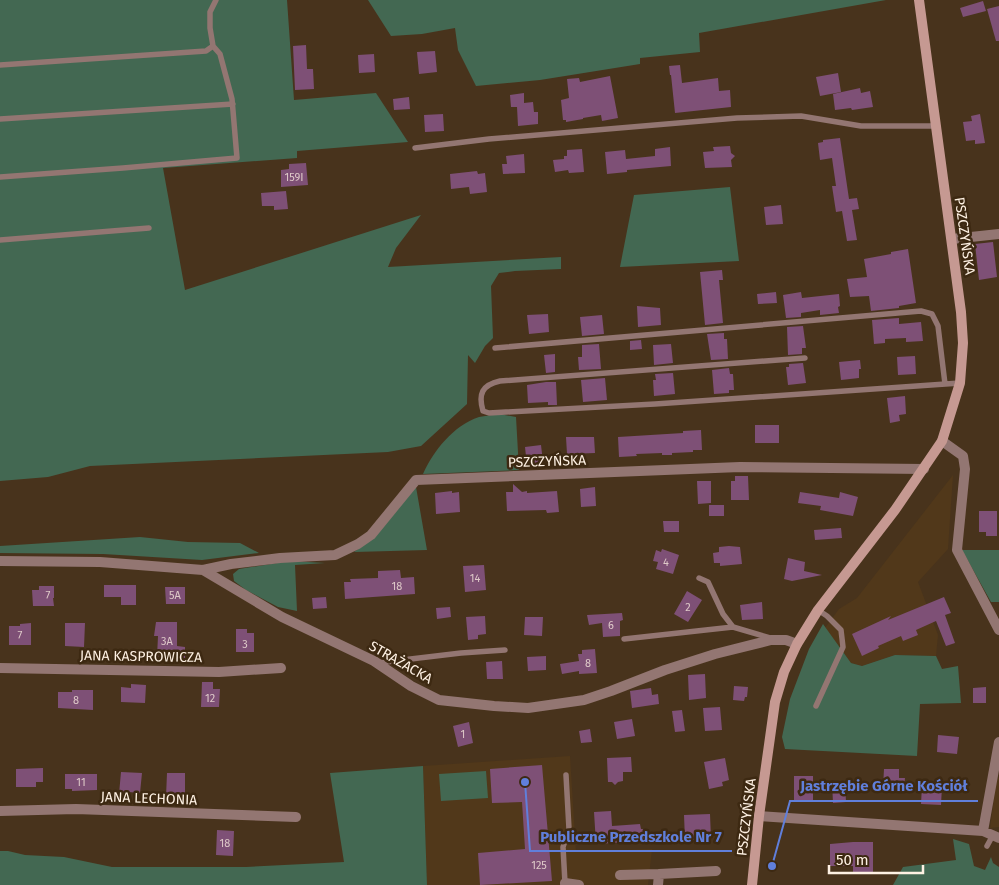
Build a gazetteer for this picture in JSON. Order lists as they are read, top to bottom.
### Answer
{
  "streets": {
    "street": [
      "PSZCZYŃSKA",
      "JANA KASPROWICZA",
      "STRAŻACKA",
      "JANA LECHONIA"
    ]
  },
  "crossings": [
    ["PSZCZYŃSKA", "STRAŻACKA"]
  ],
  "places": ["Publiczne Przedszkole Nr 7", "Jastrzębie Górne Kościół"],
  "house_numbers": [
    "159I",
    "4",
    "14",
    "18",
    "7",
    "5A",
    "2",
    "6",
    "7",
    "3A",
    "3",
    "8",
    "12",
    "8",
    "1",
    "11",
    "18",
    "125"
  ],
  "scale_bar": "50 m"
}
